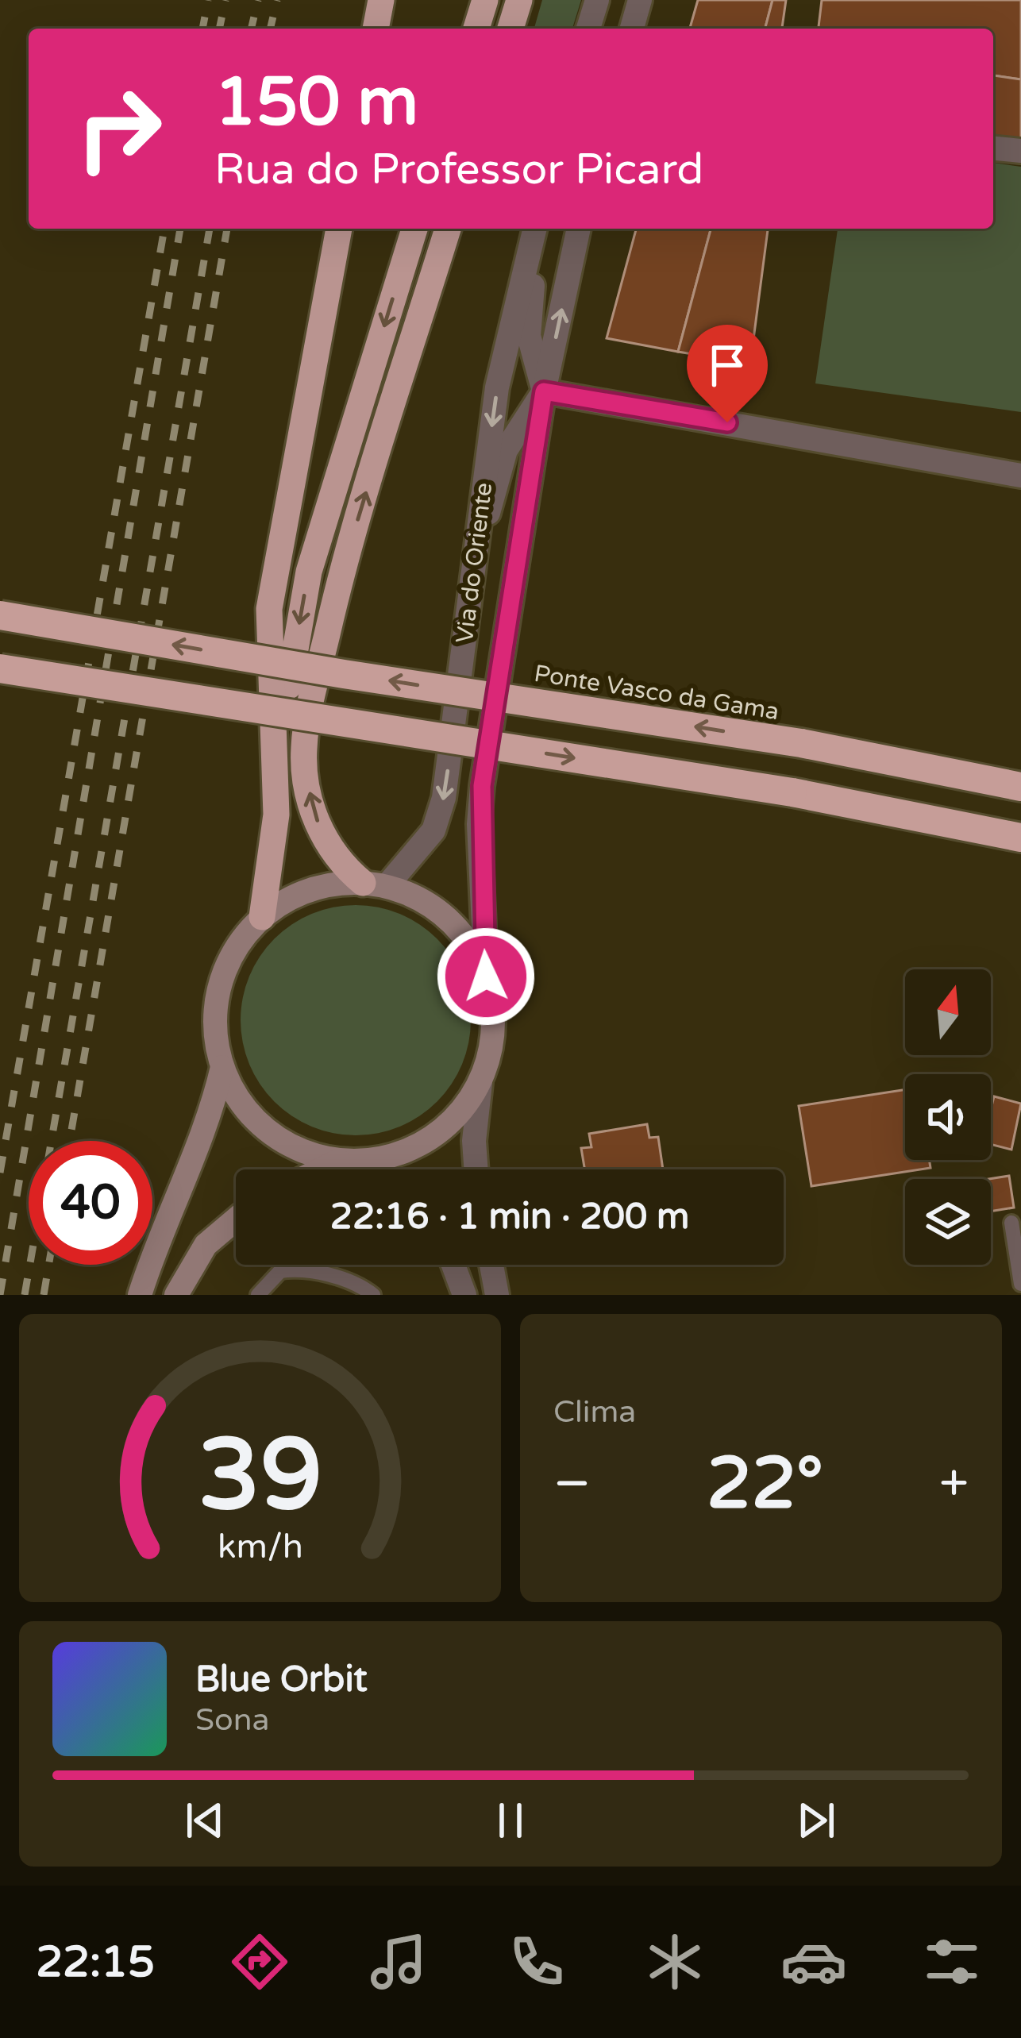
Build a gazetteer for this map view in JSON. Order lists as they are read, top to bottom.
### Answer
{
  "streets": {
    "highway": ["Ponte Vasco da Gama"],
    "street": ["Via do Oriente"]
  },
  "north": "top",
  "page": {
    "turn": ["150 m", "Rua do Professor Picard"],
    "limit": "40",
    "trip": "22:16 · 1 min · 200 m",
    "tile": "Clima",
    "heat": ["−", "22°", "+"],
    "song": ["Blue Orbit", "Sona"],
    "tabs": "22:15",
    "gauge": ["39", "km/h"]
  }
}
